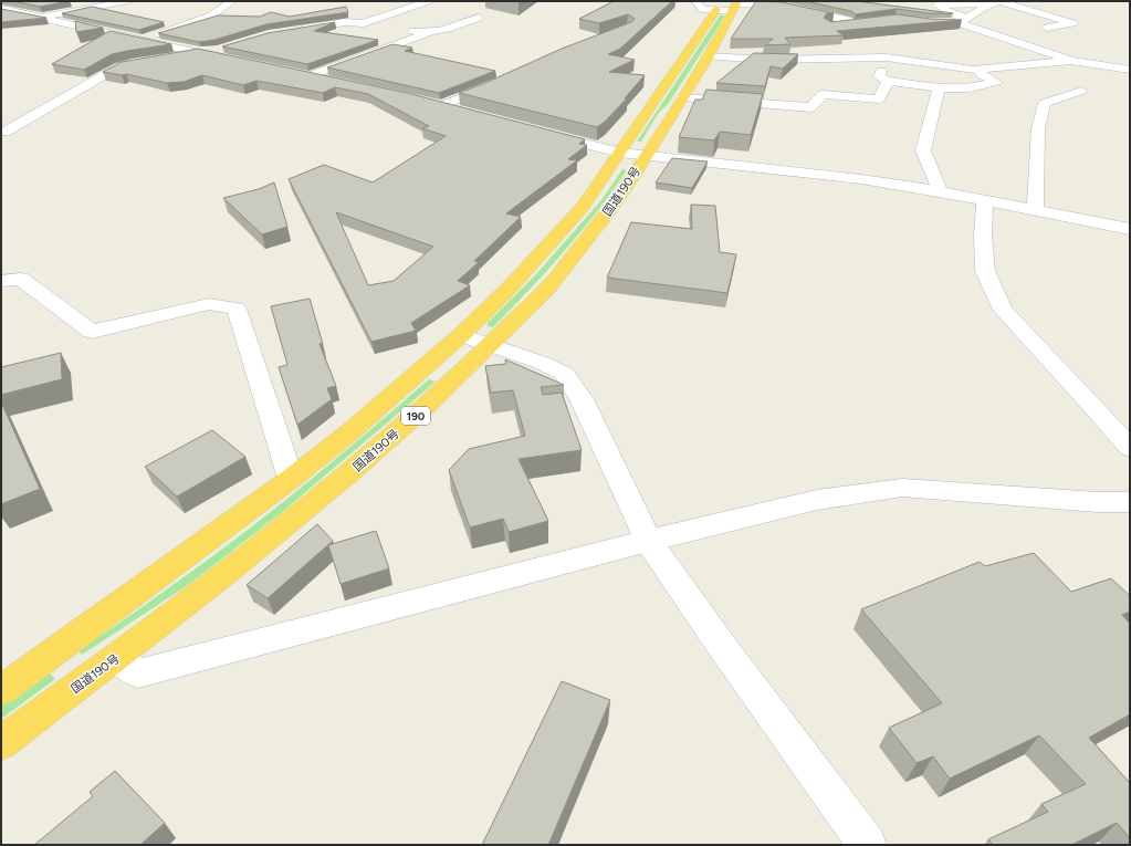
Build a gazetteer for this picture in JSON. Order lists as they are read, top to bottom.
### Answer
{
  "streets": {
    "highway": ["国道190号", "190"]
  }
}
